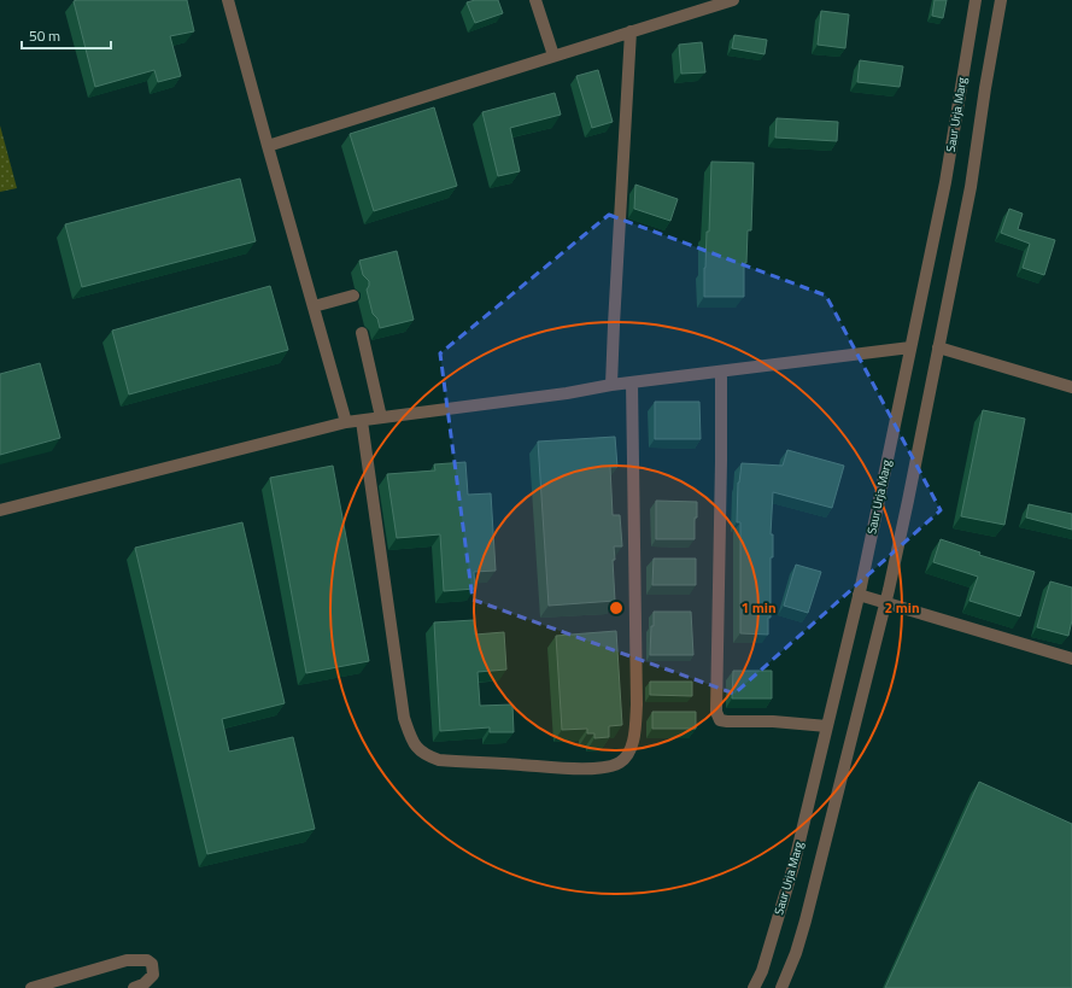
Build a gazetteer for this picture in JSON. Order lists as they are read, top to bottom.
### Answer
{
  "streets": {
    "street": ["Saur Urja Marg"]
  },
  "scale_bar": "50 m",
  "rings": ["1 min", "2 min"]
}
